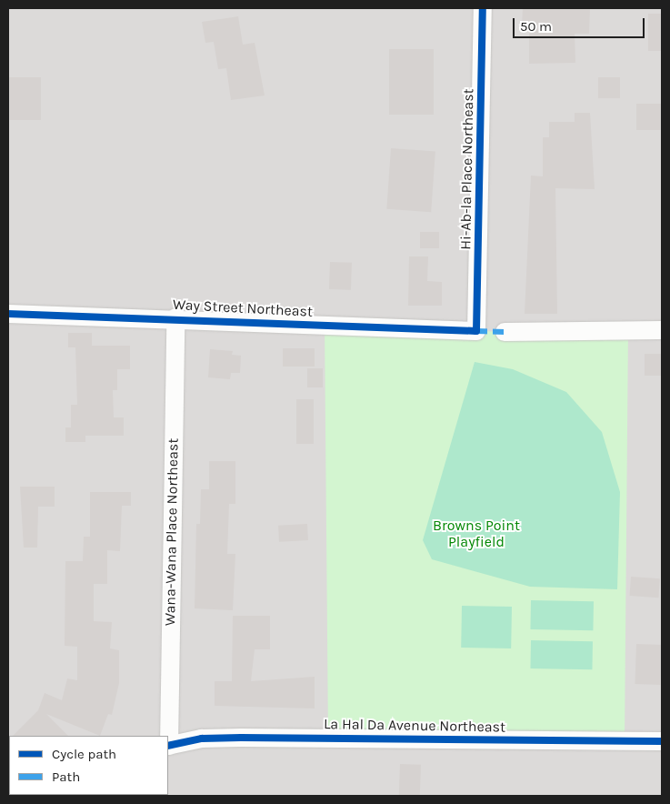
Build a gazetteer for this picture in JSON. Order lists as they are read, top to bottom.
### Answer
{
  "streets": {
    "street": [
      "Hi-Ab-la Place Northeast",
      "Way Street Northeast",
      "Wana-Wana Place Northeast",
      "La Hal Da Avenue Northeast"
    ]
  },
  "crossings": [
    ["Hi-Ab-la Place Northeast", "Way Street Northeast"],
    ["Way Street Northeast", "Wana-Wana Place Northeast"],
    ["Wana-Wana Place Northeast", "La Hal Da Avenue Northeast"]
  ],
  "parks": ["Browns Point Playfield"],
  "legend": ["Cycle path", "Path"],
  "scale_bar": "50 m"
}
